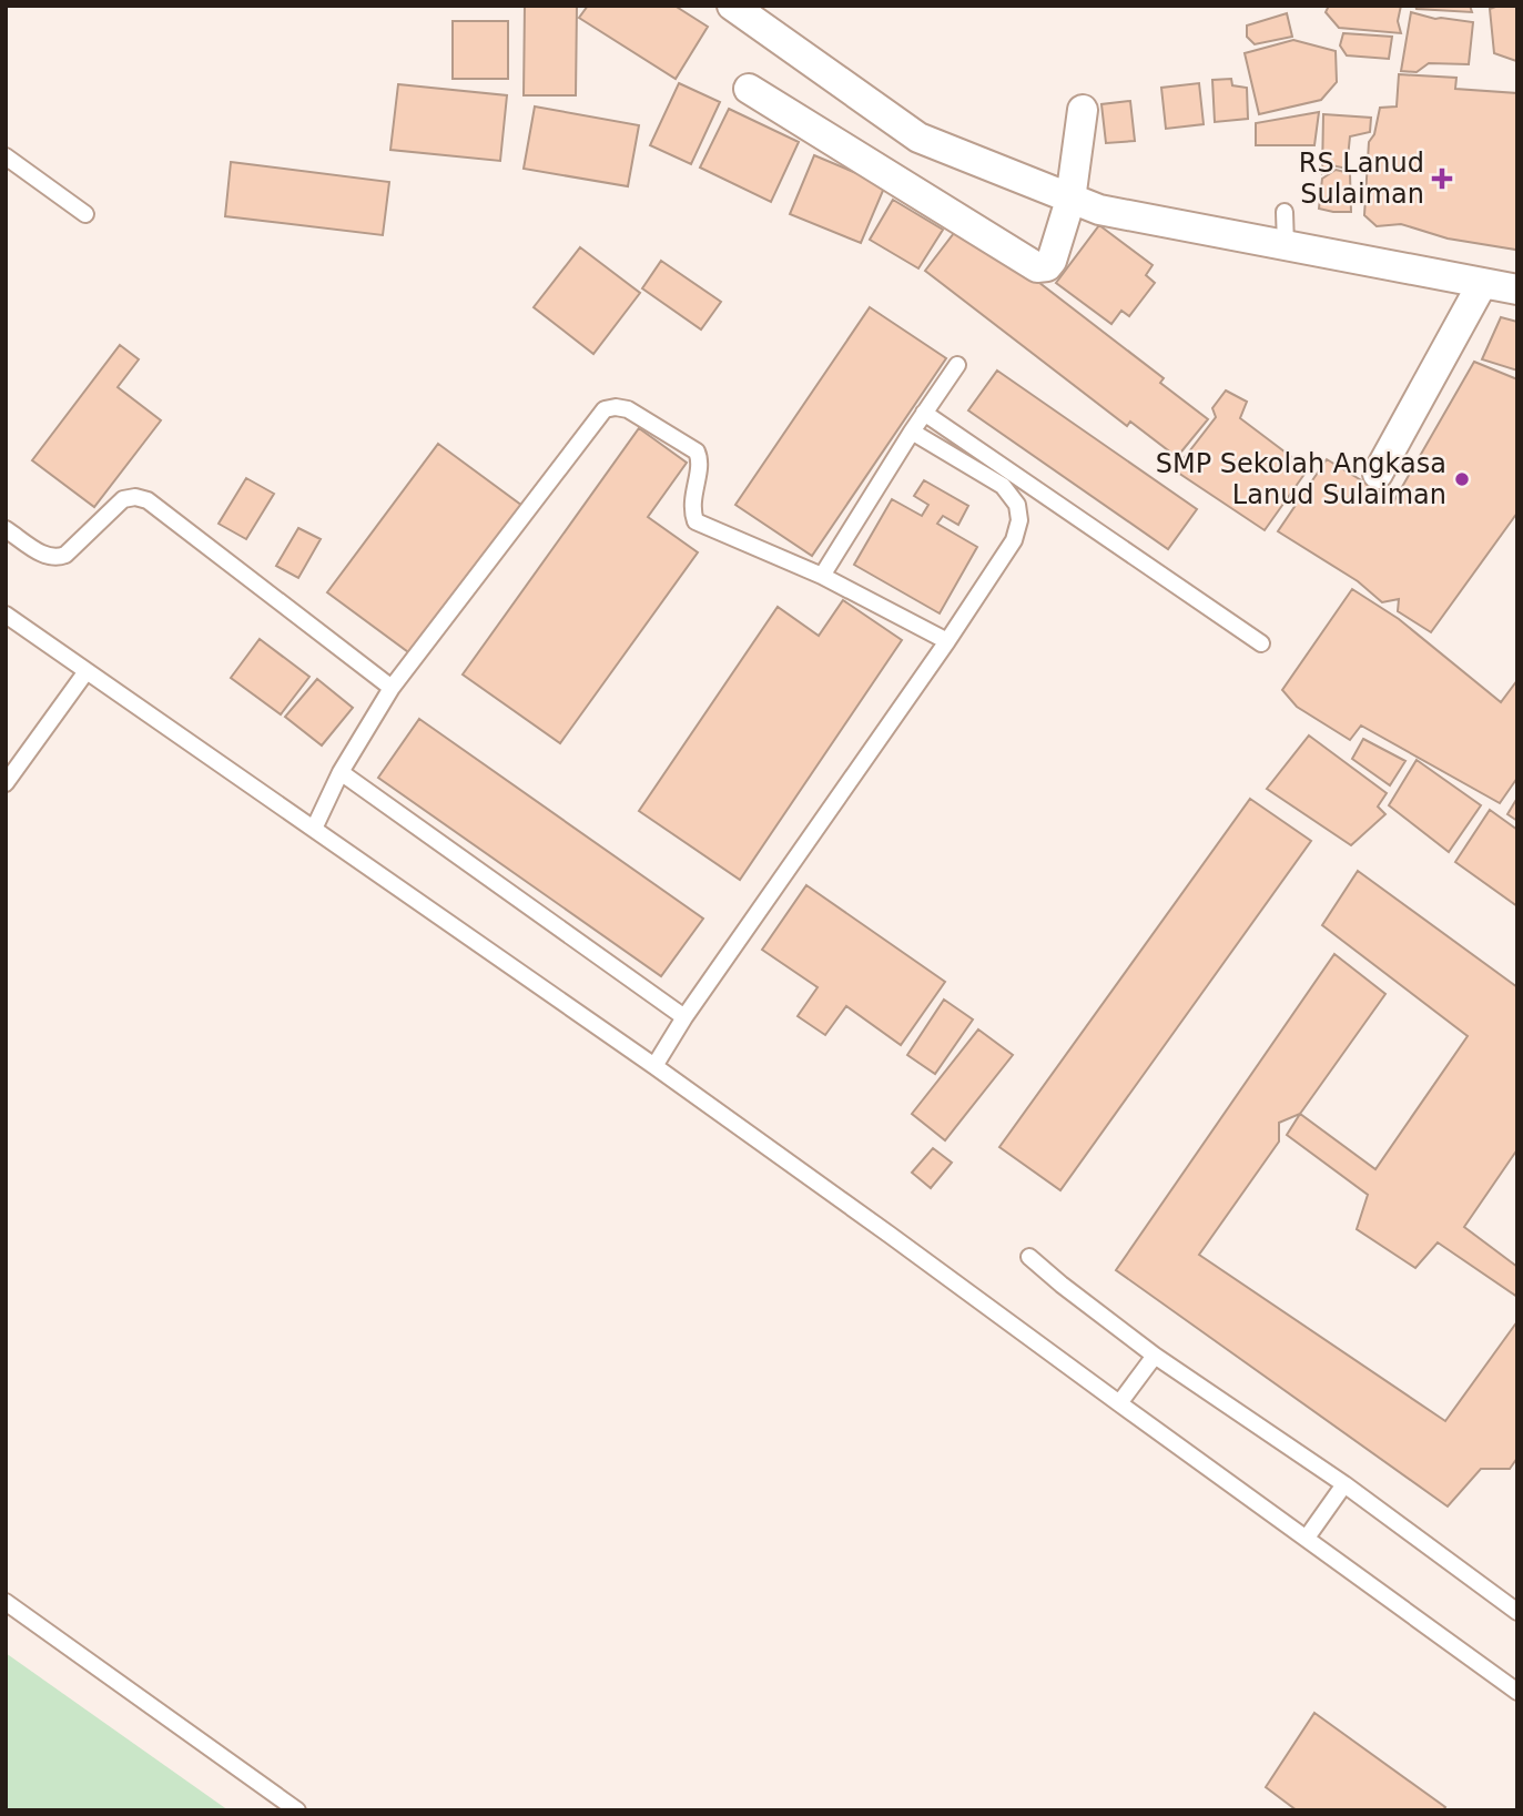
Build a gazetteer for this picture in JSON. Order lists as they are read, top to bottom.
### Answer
{
  "places": {
    "health": ["RS Lanud Sulaiman"],
    "other": ["SMP Sekolah Angkasa Lanud Sulaiman"]
  }
}
